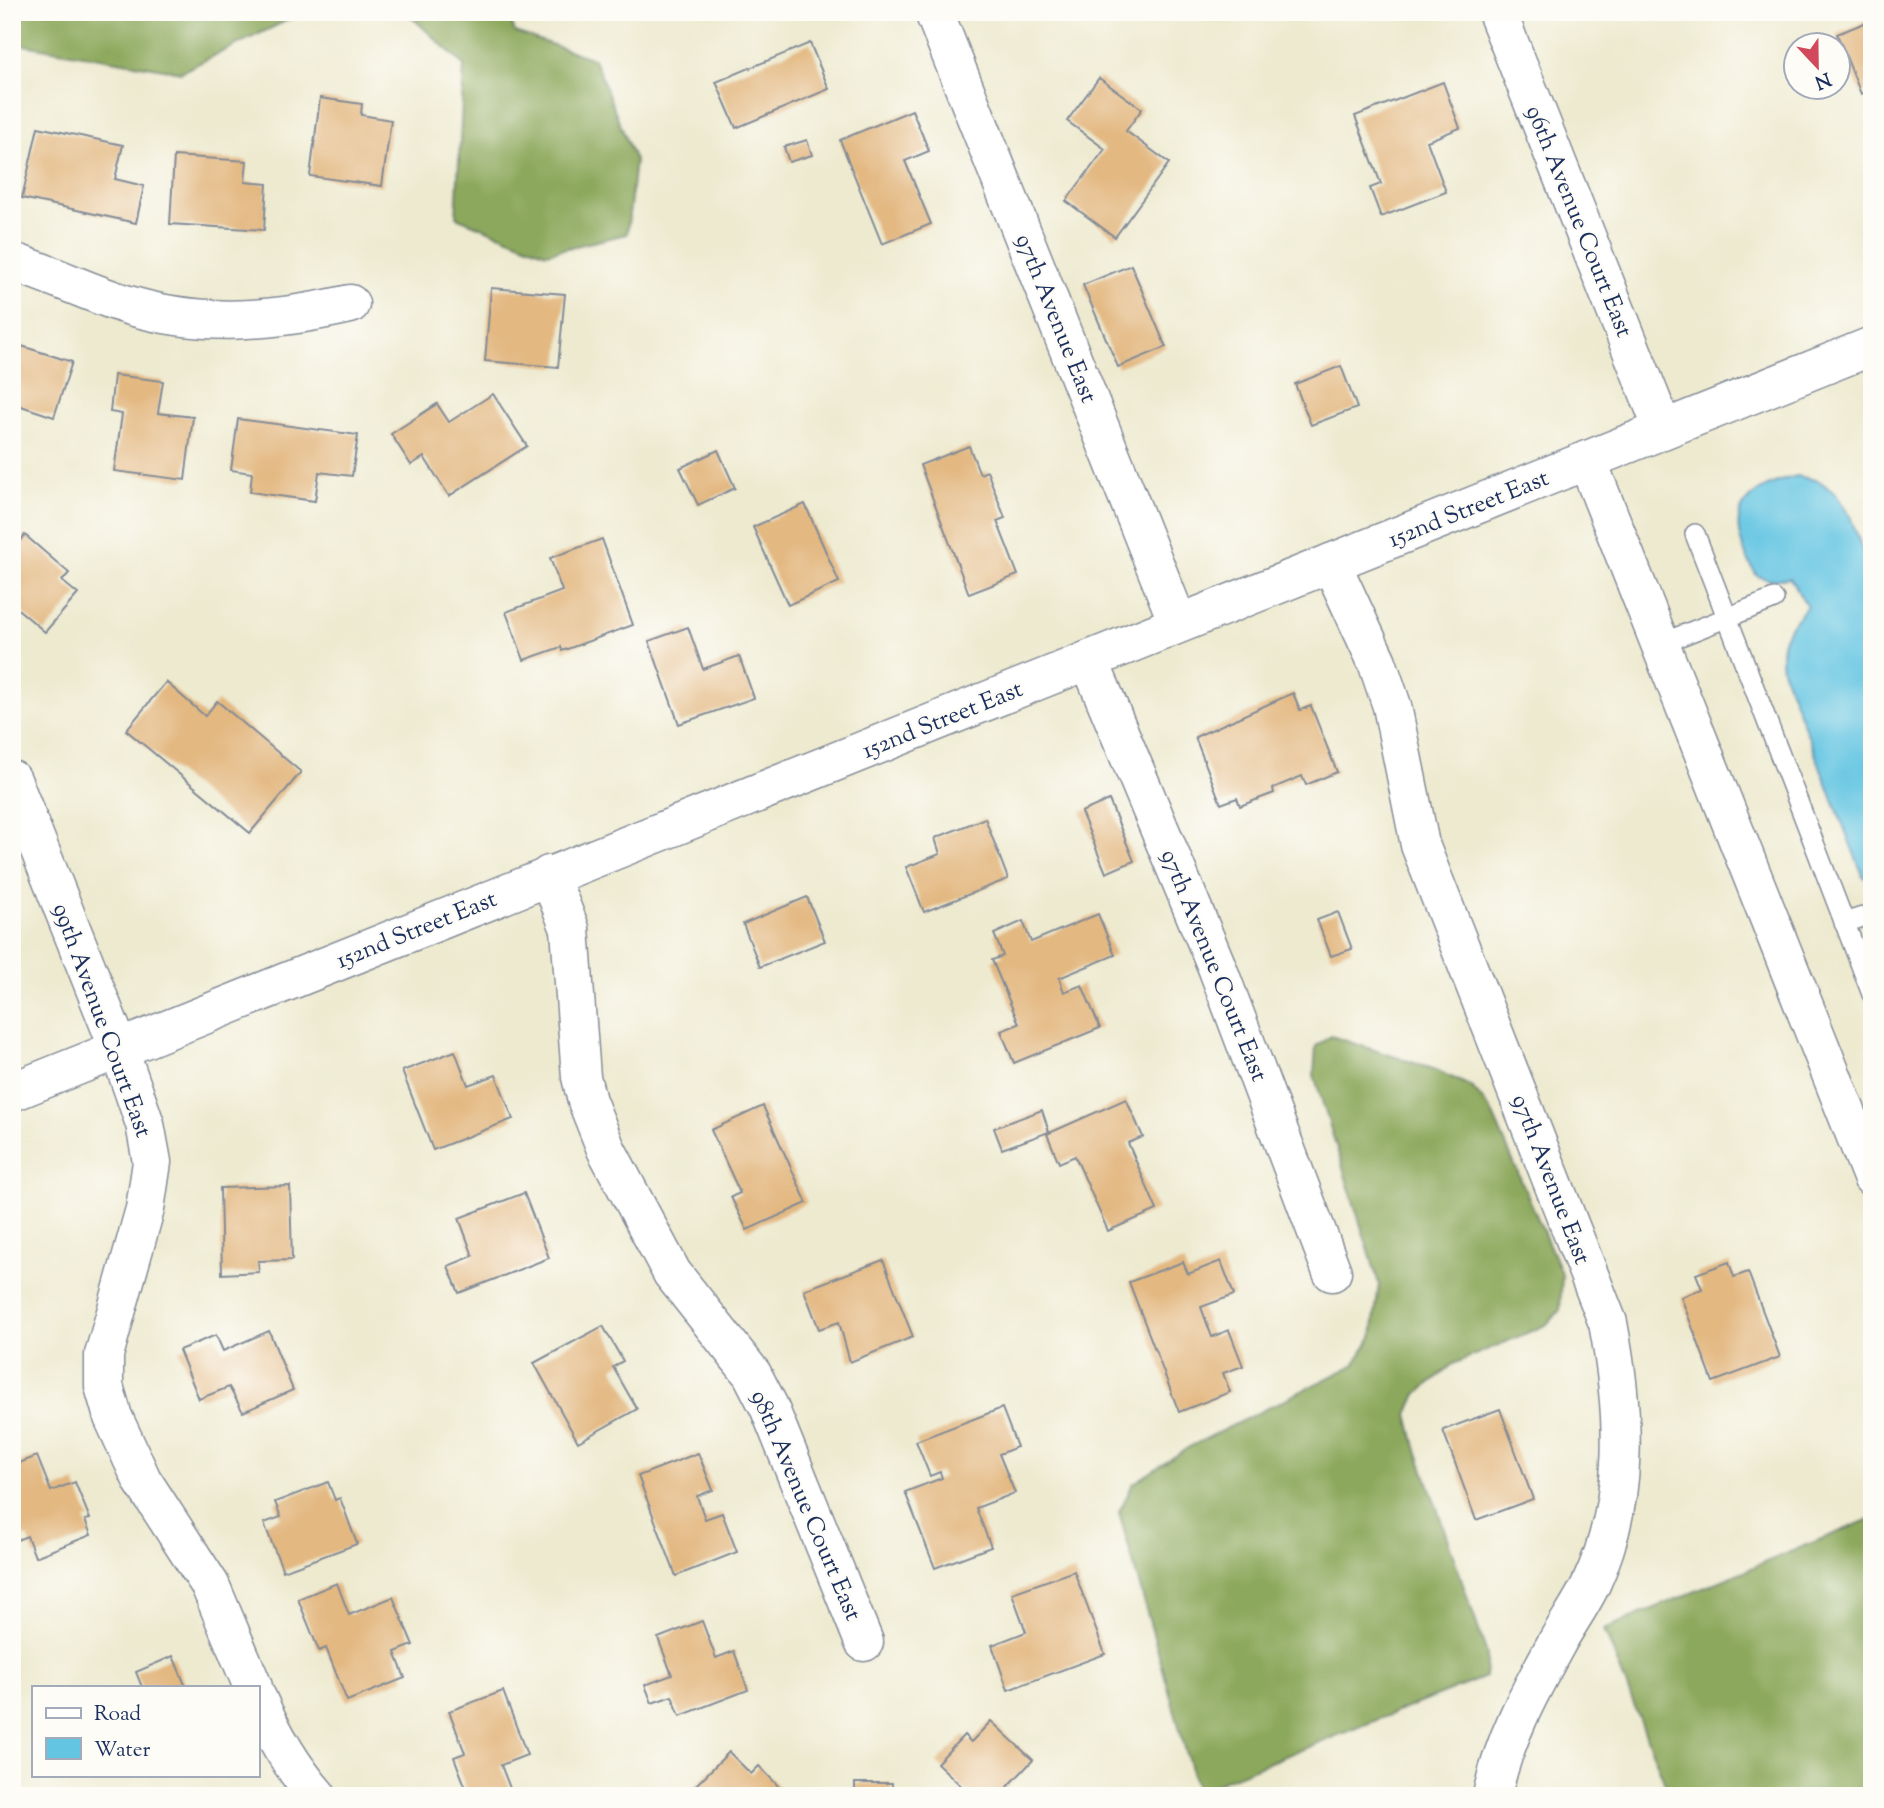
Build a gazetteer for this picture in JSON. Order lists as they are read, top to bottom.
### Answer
{
  "streets": {
    "street": [
      "96th Avenue Court East",
      "97th Avenue East",
      "152nd Street East",
      "97th Avenue Court East",
      "99th Avenue Court East",
      "98th Avenue Court East"
    ]
  },
  "crossings": [
    ["96th Avenue Court East", "152nd Street East"],
    ["97th Avenue East", "152nd Street East"],
    ["152nd Street East", "97th Avenue Court East"],
    ["152nd Street East", "99th Avenue Court East"],
    ["152nd Street East", "98th Avenue Court East"]
  ],
  "legend": ["Road", "Water"],
  "north": "bottom"
}
